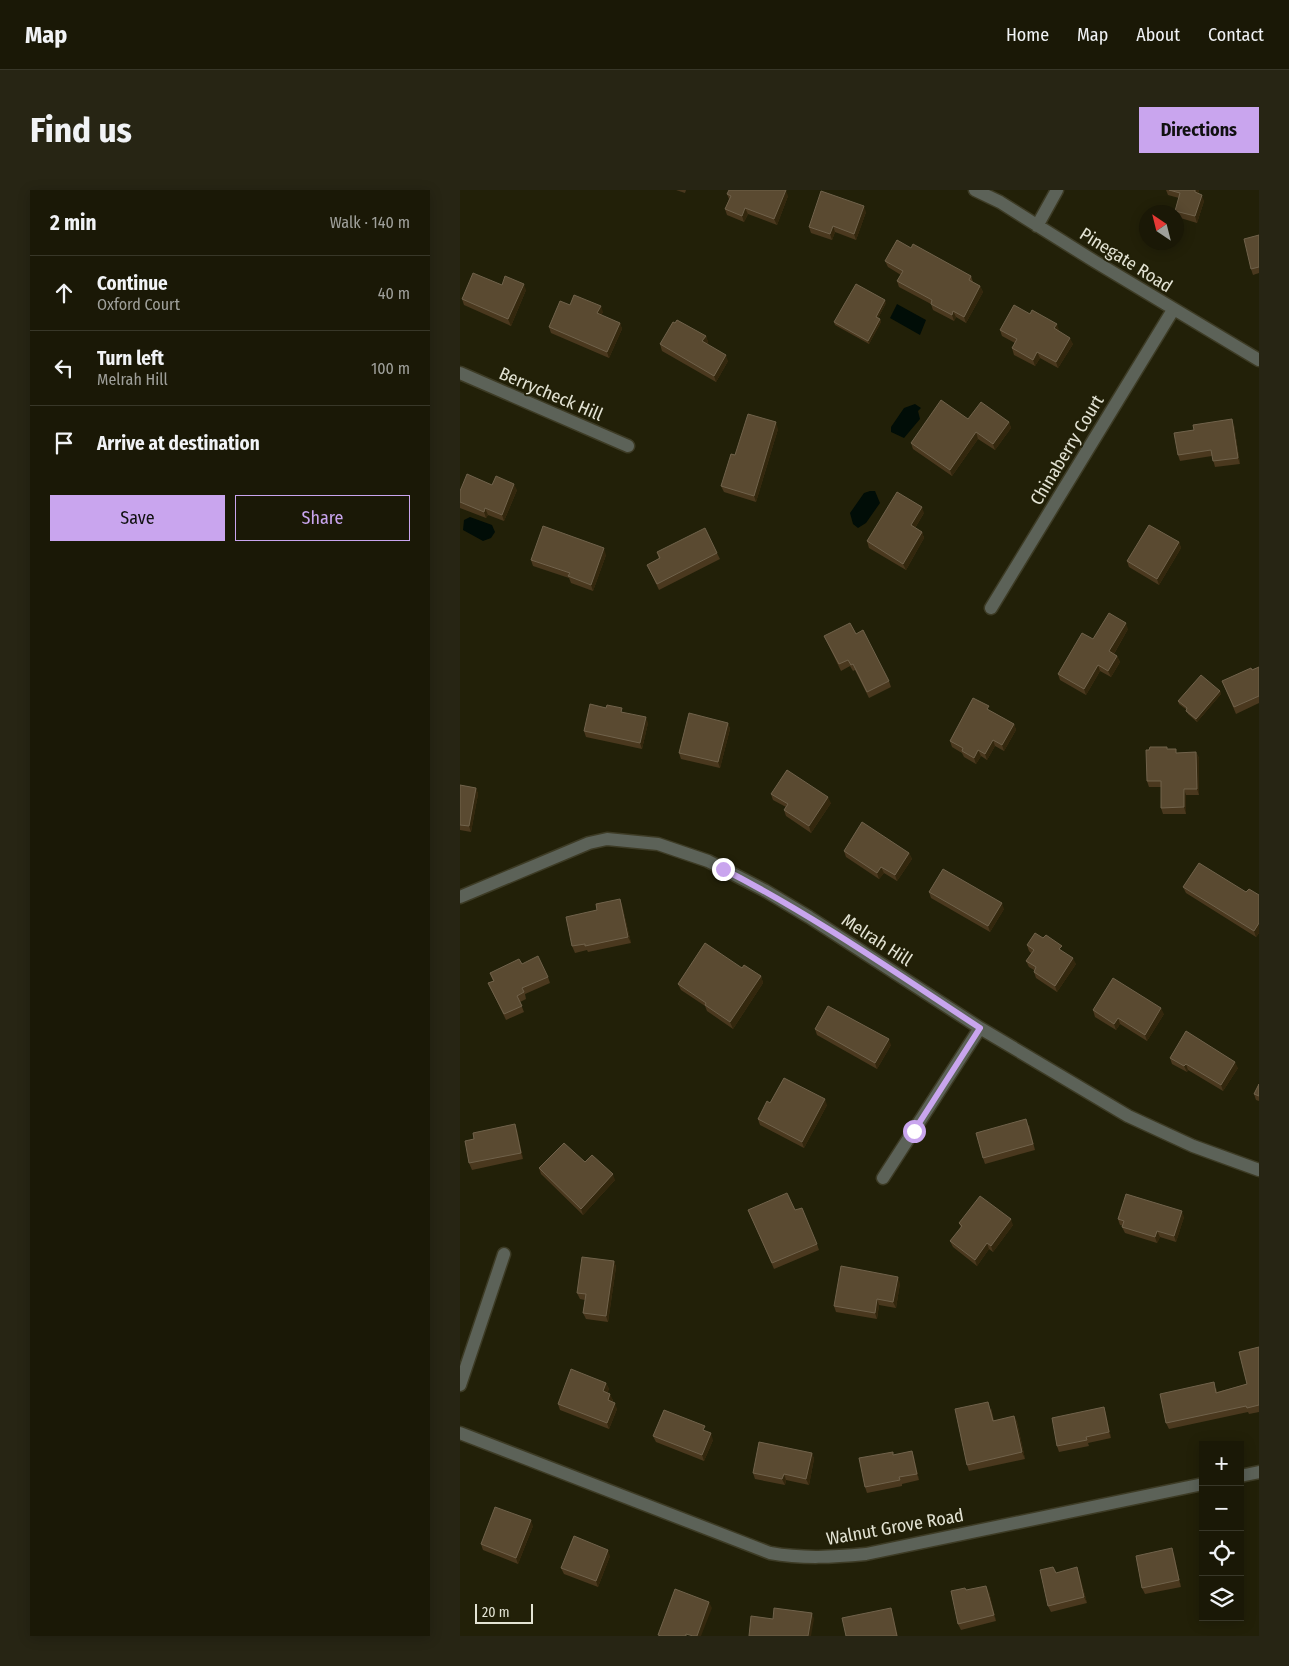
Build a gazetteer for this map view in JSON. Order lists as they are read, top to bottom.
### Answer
{
  "streets": {
    "street": [
      "Pinegate Road",
      "Berrycheck Hill",
      "Chinaberry Court",
      "Melrah Hill",
      "Walnut Grove Road"
    ]
  },
  "crossings": [
    ["Pinegate Road", "Chinaberry Court"]
  ],
  "scale_bar": "20 m",
  "north": "top left",
  "page": {
    "header": "Map",
    "nav": [
      "Home",
      "Map",
      "About",
      "Contact"
    ],
    "buttons": [
      "Directions",
      ["Save", "Share"]
    ],
    "title": "Find us",
    "heading": ["2 min", "Walk · 140 m"],
    "list": [
      ["Continue", "Oxford Court", "40 m"],
      ["Turn left", "Melrah Hill", "100 m"],
      "Arrive at destination"
    ],
    "map_buttons": ["+", "−"],
    "scale": "20 m"
  }
}
